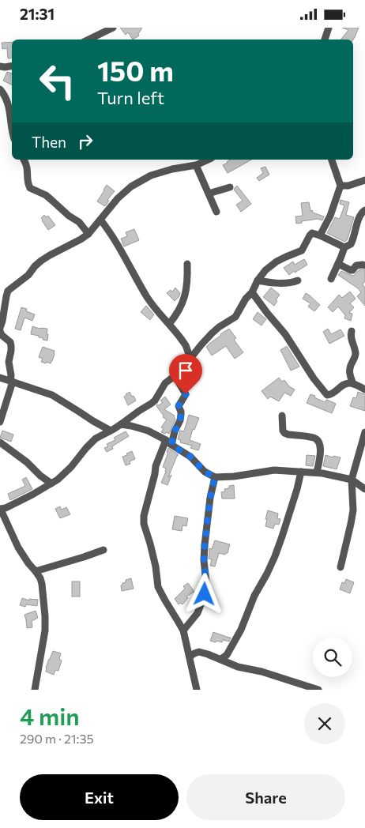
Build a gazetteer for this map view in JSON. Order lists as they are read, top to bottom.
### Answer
{
  "page": {
    "status": "21:31",
    "turn": ["150 m", "Turn left"],
    "then": "Then",
    "heading": ["4 min", "290 m · 21:35"],
    "buttons": ["Exit", "Share"]
  }
}
